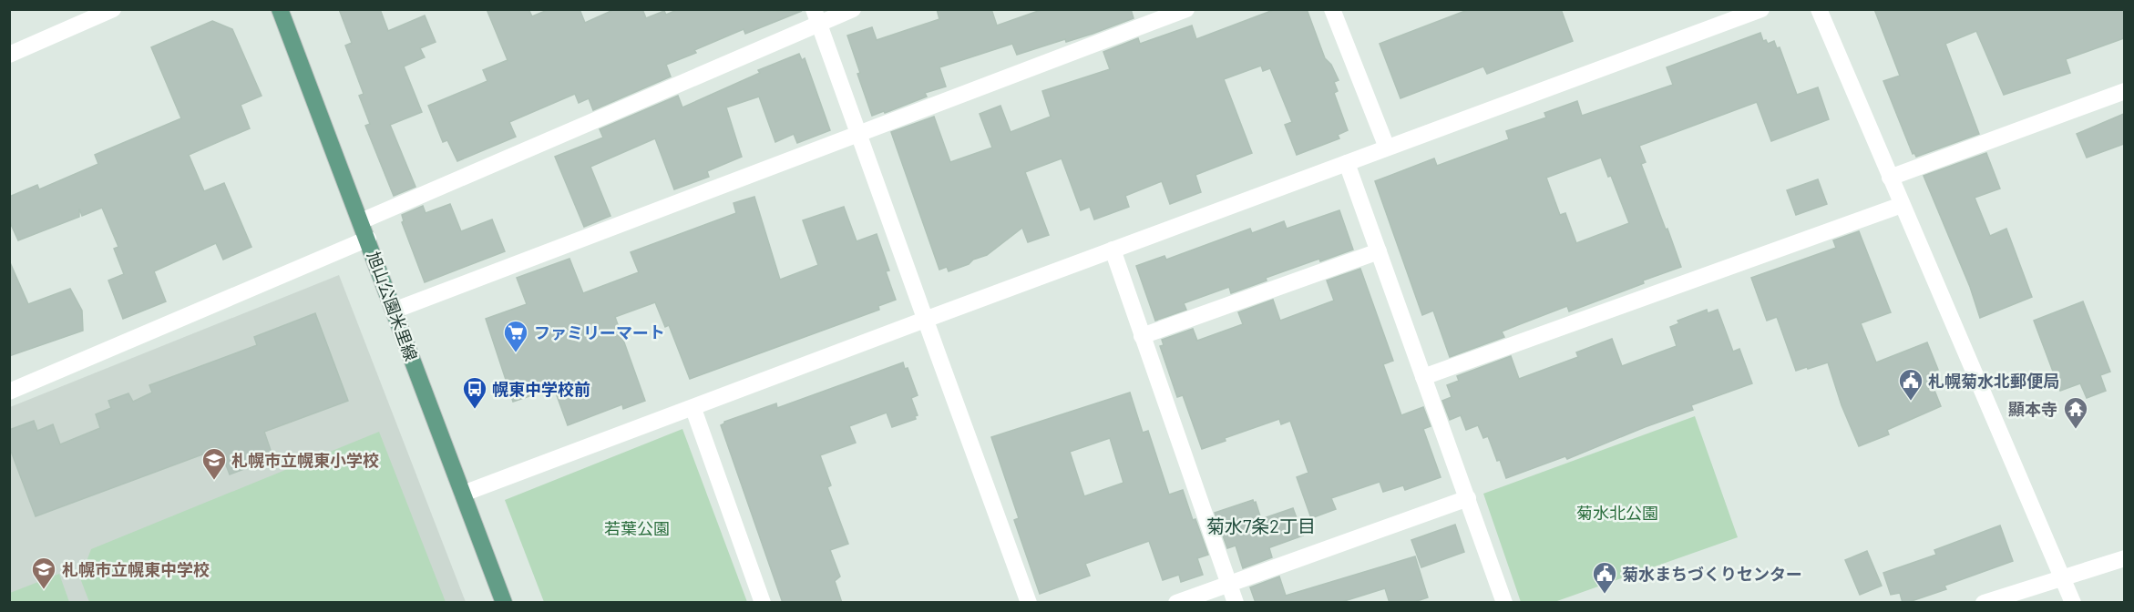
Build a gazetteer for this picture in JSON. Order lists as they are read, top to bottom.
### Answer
{
  "streets": {
    "main road": ["旭山公園米里線"]
  },
  "districts": ["菊水7条2丁目"],
  "parks": ["菊水北公園", "若葉公園"],
  "places": {
    "supermarket": ["ファミリーマート"],
    "public building": ["札幌菊水北郵便局", "菊水まちづくりセンター"],
    "bus stop": ["幌東中学校前"],
    "temple": ["顯本寺"],
    "school or university": ["札幌市立幌東小学校", "札幌市立幌東中学校"]
  }
}
